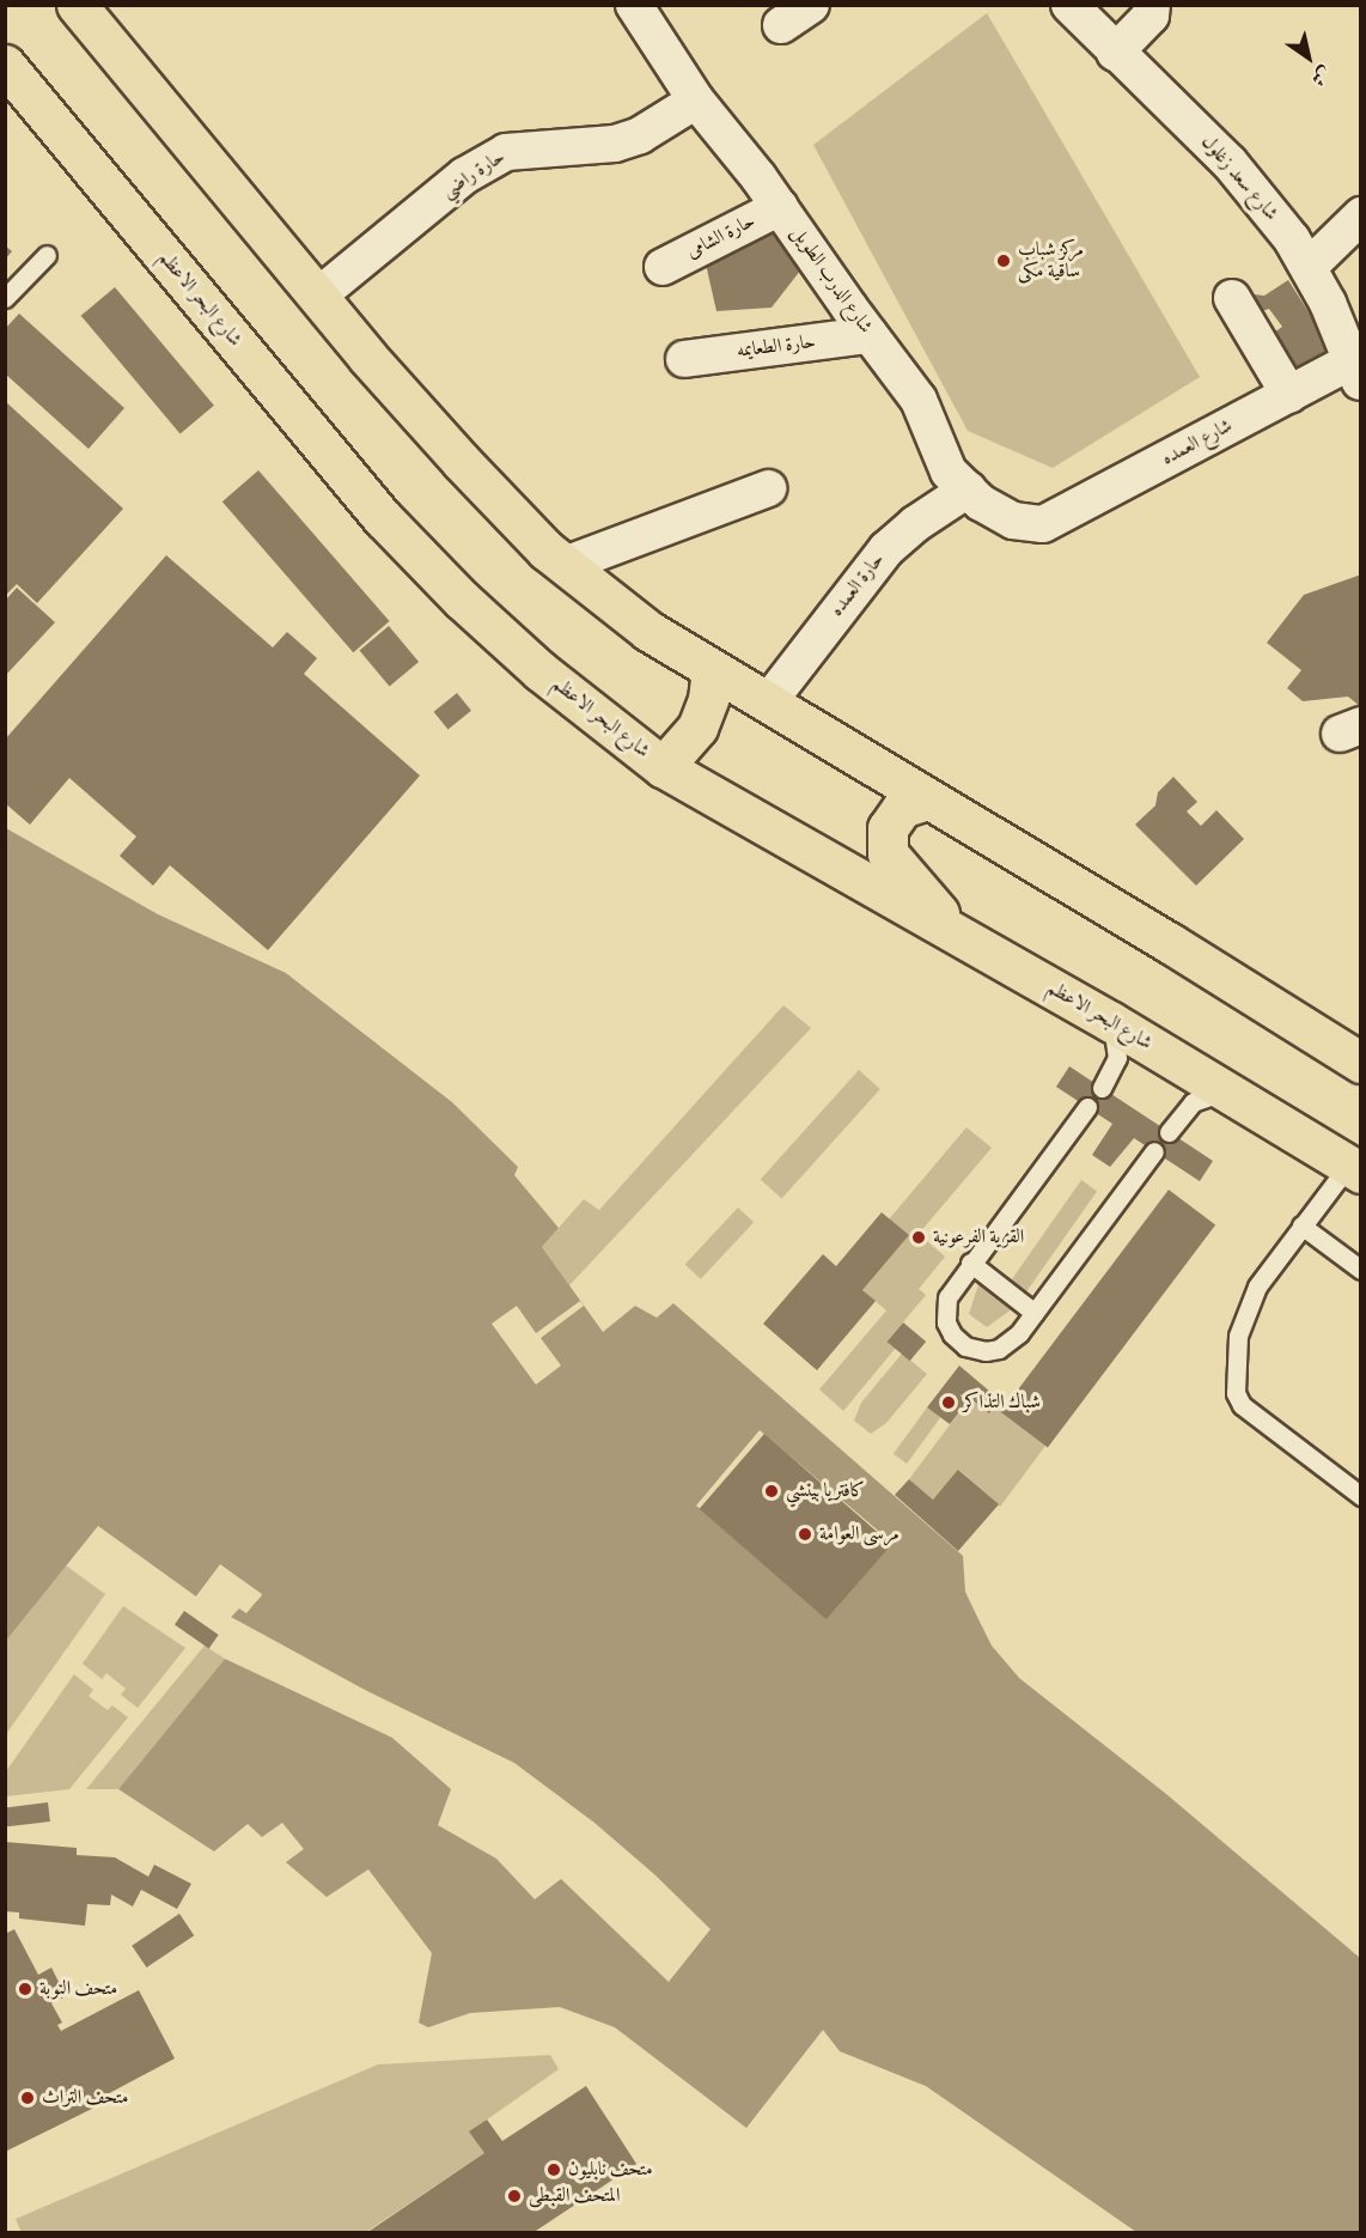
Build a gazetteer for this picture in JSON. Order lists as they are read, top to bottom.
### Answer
{
  "streets": {
    "main road": ["شارع البحر الاعظم"],
    "street": [
      "حارة راضي",
      "شارع سعد زغلول",
      "حارة الشامى",
      "شارع الدرب الطويل",
      "حارة الطعايمه",
      "شارع العمده",
      "حارة العمده"
    ]
  },
  "crossings": [
    ["حارة راضي", "شارع الدرب الطويل"],
    ["شارع سعد زغلول", "شارع العمده"],
    ["حارة الشامى", "شارع الدرب الطويل"],
    ["شارع الدرب الطويل", "حارة الطعايمه"],
    ["شارع الدرب الطويل", "شارع العمده"],
    ["شارع الدرب الطويل", "حارة العمده"]
  ],
  "places": [
    "مركز شباب ساقية مكى",
    "القرية الفرعونية",
    "شباك التذاكر",
    "كافتريا بينشي",
    "مرسى العوامة",
    "متحف النوبة",
    "متحف التراث",
    "متحف نابليون",
    "المتحف القبطى"
  ],
  "north": "bottom right"
}
